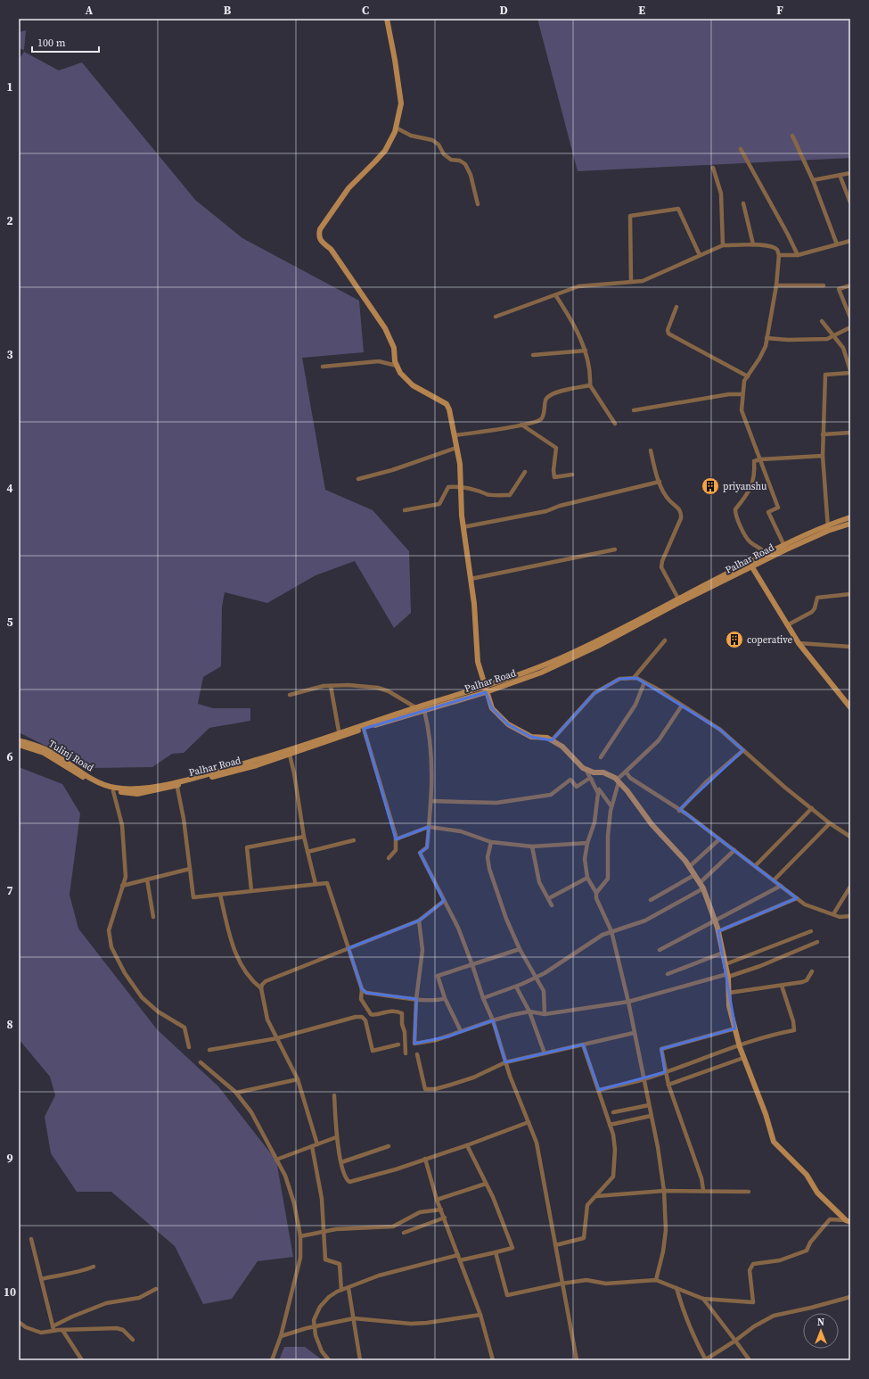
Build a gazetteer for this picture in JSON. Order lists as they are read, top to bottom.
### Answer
{
  "streets": {
    "street": ["Palhar Road", "Tulinj Road"]
  },
  "crossings": [
    ["Palhar Road", "Tulinj Road"]
  ],
  "places": {
    "building": ["priyanshu", "coperative"]
  },
  "scale_bar": "100 m",
  "north": "top",
  "grid": {
    "columns": [
      "A",
      "B",
      "C",
      "D",
      "E",
      "F"
    ],
    "rows": [
      "1",
      "2",
      "3",
      "4",
      "5",
      "6",
      "7",
      "8",
      "9",
      "10"
    ]
  }
}
